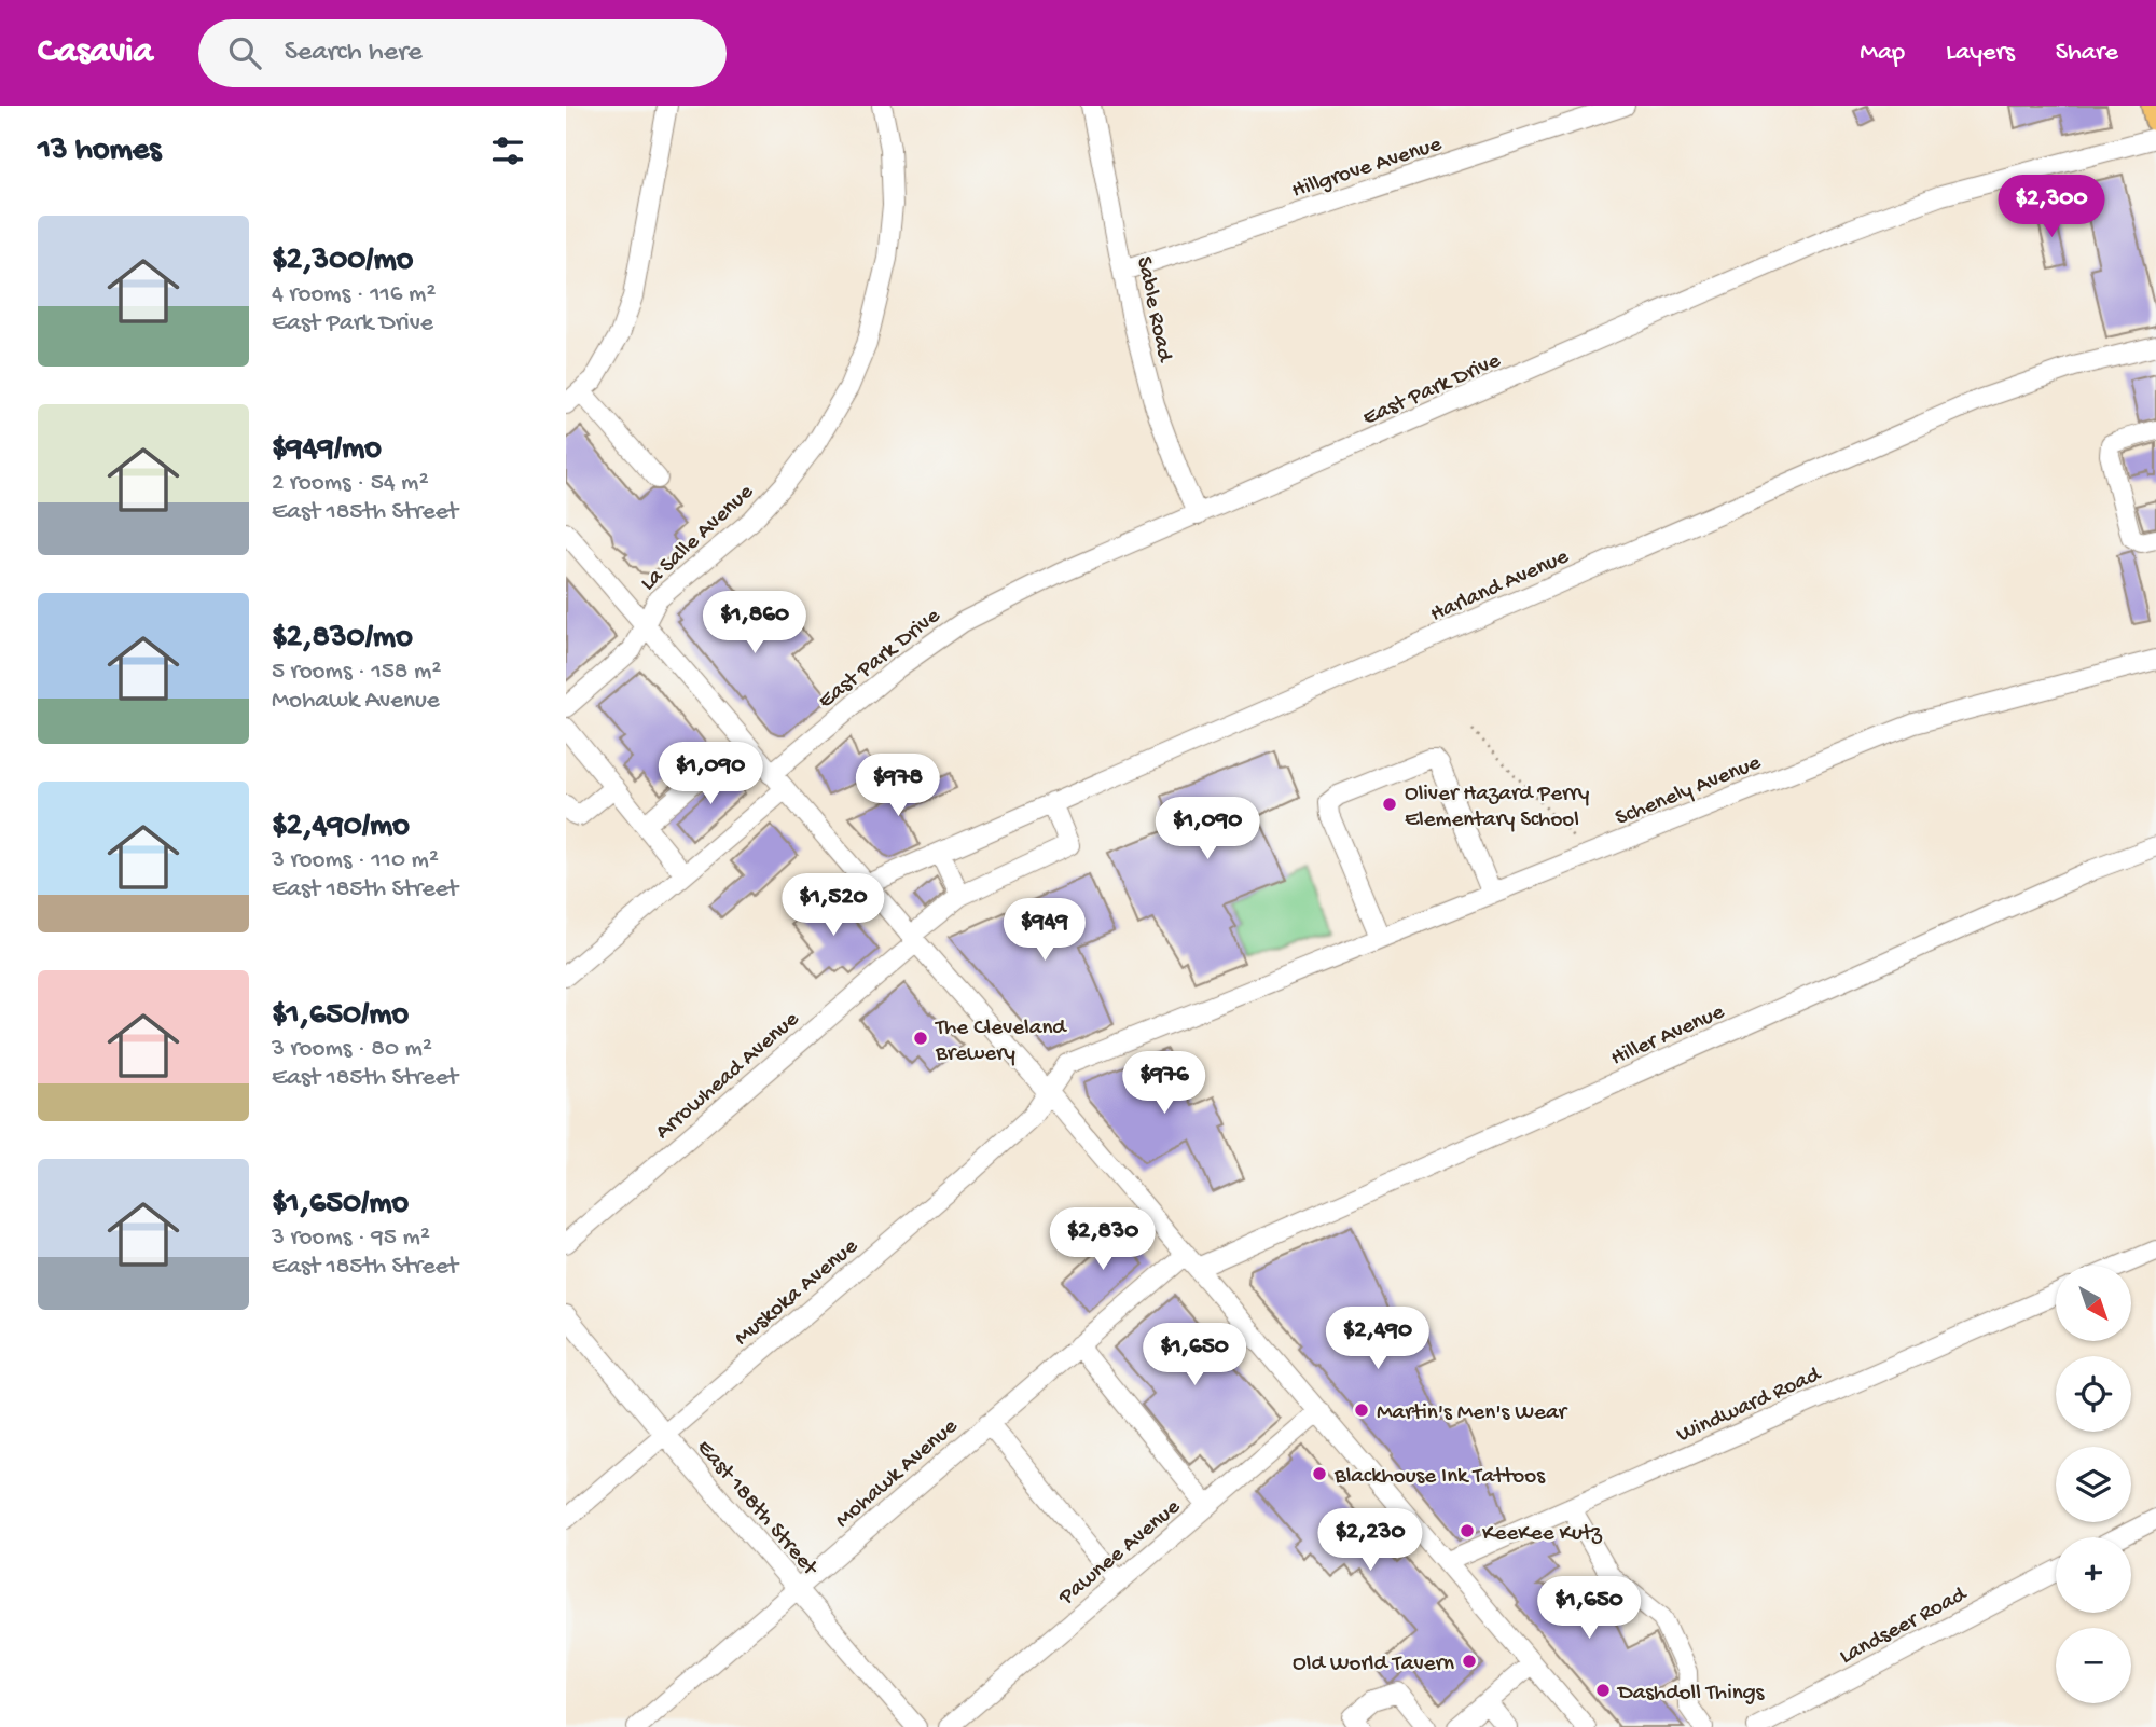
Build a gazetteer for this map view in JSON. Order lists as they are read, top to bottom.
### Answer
{
  "streets": {
    "street": [
      "Hillgrove Avenue",
      "Sable Road",
      "East Park Drive",
      "La Salle Avenue",
      "Harland Avenue",
      "Schenely Avenue",
      "Hiller Avenue",
      "Arrowhead Avenue",
      "Muskoka Avenue",
      "Windward Road",
      "Mohawk Avenue",
      "East 188th Street",
      "Pawnee Avenue",
      "Landseer Road"
    ]
  },
  "crossings": [
    ["Hillgrove Avenue", "Sable Road"],
    ["Sable Road", "East Park Drive"],
    ["Harland Avenue", "Arrowhead Avenue"],
    ["Schenely Avenue", "Muskoka Avenue"],
    ["Hiller Avenue", "Mohawk Avenue"],
    ["Muskoka Avenue", "East 188th Street"],
    ["Mohawk Avenue", "East 188th Street"]
  ],
  "places": [
    "Oliver Hazard Perry Elementary School",
    "The Cleveland Brewery",
    "Martin's Men's Wear",
    "Blackhouse Ink Tattoos",
    "KeeKee Kutz",
    "Old World Tavern",
    "Dashdoll Things"
  ],
  "north": "bottom right",
  "page": {
    "header": "Casavia",
    "search": "Search here",
    "nav": ["Map", "Layers", "Share"],
    "heading": "13 homes",
    "price": [
      "$2,300",
      "$1,860",
      "$1,090",
      "$978",
      "$1,090",
      "$1,520",
      "$949",
      "$976",
      "$2,830",
      "$2,490",
      "$1,650",
      "$2,230",
      "$1,650"
    ],
    "list": [
      {
        "name": "$2,300/mo",
        "note": "4 rooms · 116 m² · East Park Drive"
      },
      {
        "name": "$949/mo",
        "note": "2 rooms · 54 m² · East 185th Street"
      },
      {
        "name": "$2,830/mo",
        "note": "5 rooms · 158 m² · Mohawk Avenue"
      },
      {
        "name": "$2,490/mo",
        "note": "3 rooms · 110 m² · East 185th Street"
      },
      {
        "name": "$1,650/mo",
        "note": "3 rooms · 80 m² · East 185th Street"
      },
      {
        "name": "$1,650/mo",
        "note": "3 rooms · 95 m² · East 185th Street"
      }
    ],
    "map_buttons": ["+", "−"]
  }
}
